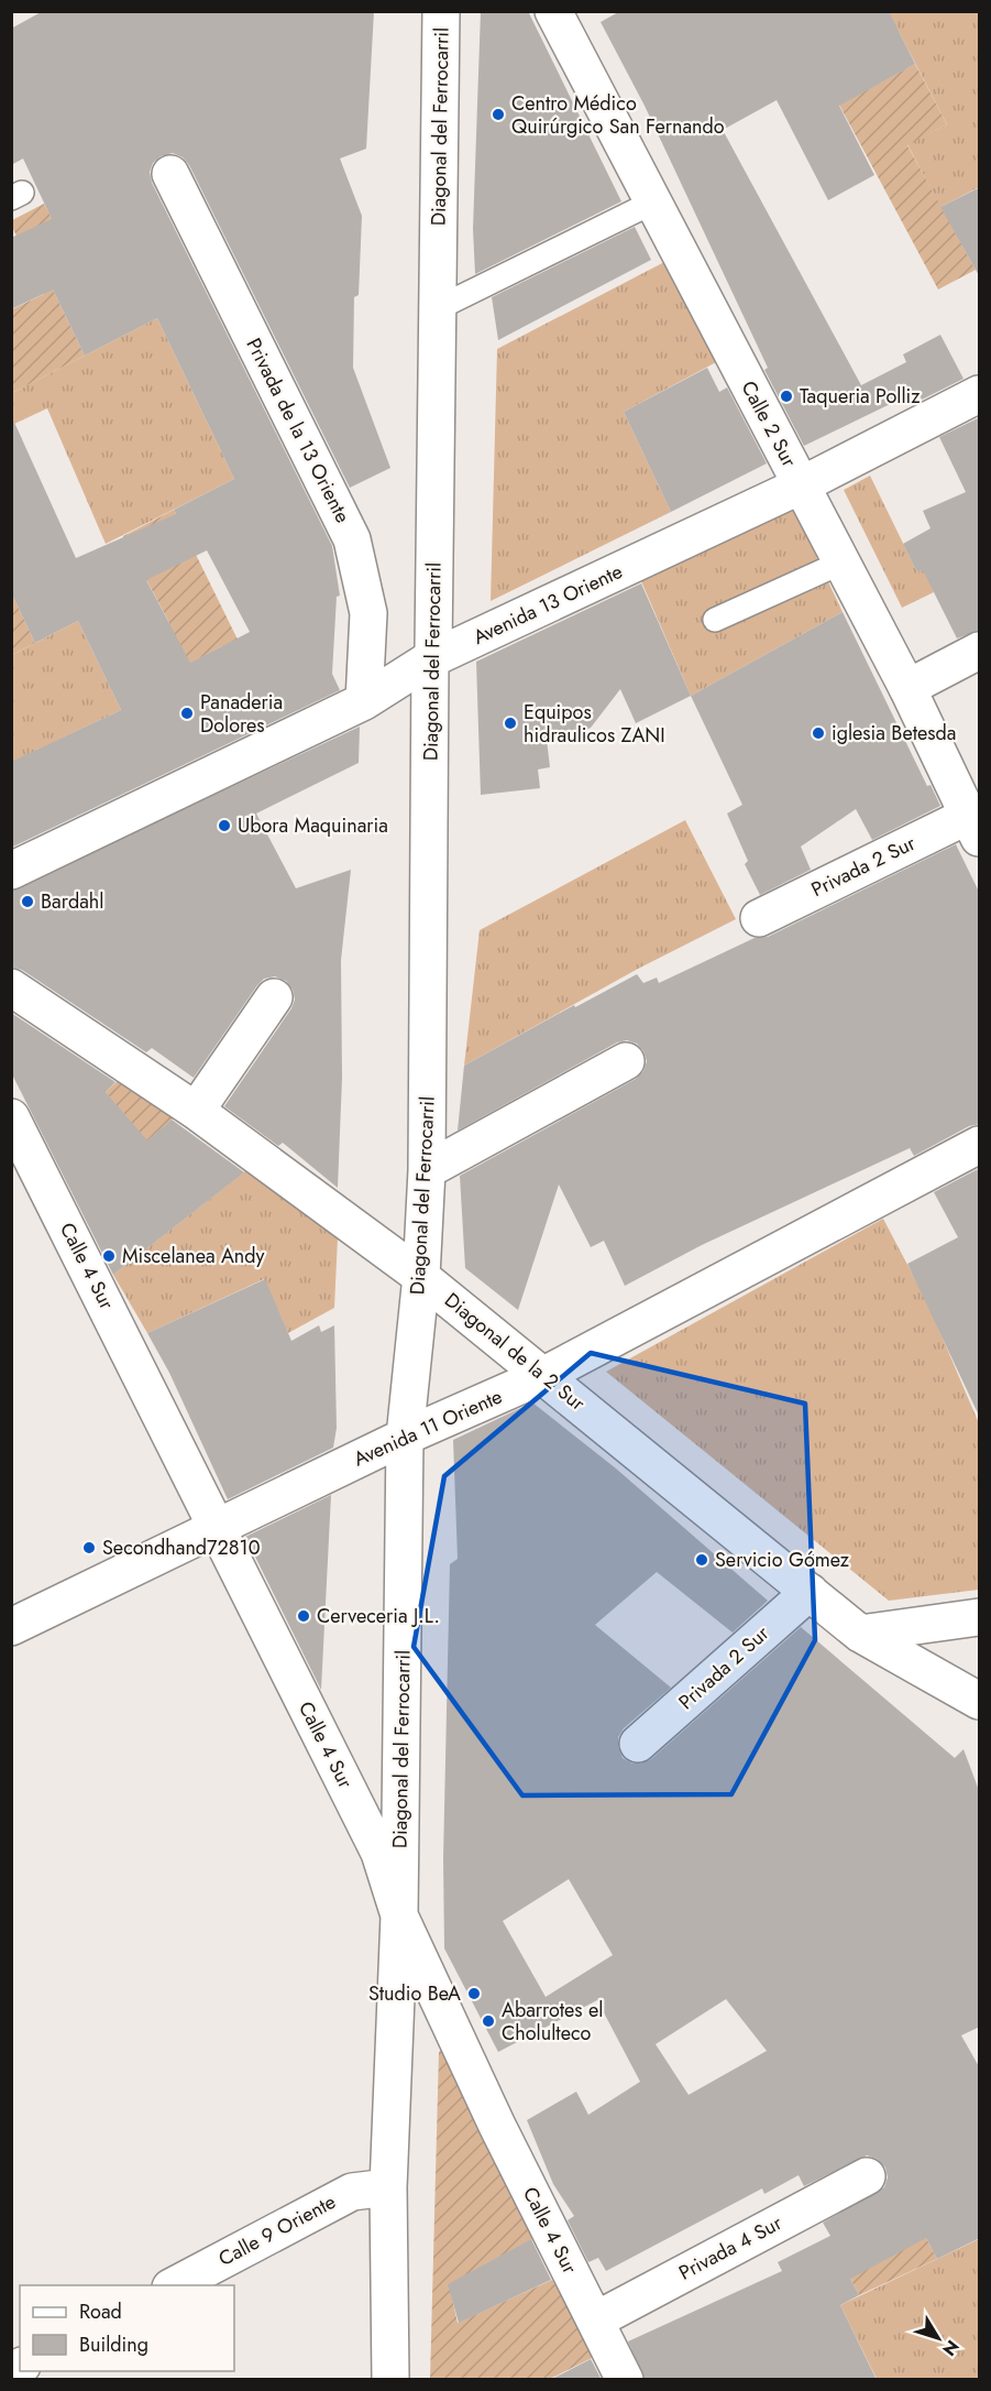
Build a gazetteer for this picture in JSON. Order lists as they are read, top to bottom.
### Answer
{
  "streets": {
    "street": [
      "Diagonal del Ferrocarril",
      "Calle 2 Sur",
      "Privada de la 13 Oriente",
      "Avenida 13 Oriente",
      "Privada 2 Sur",
      "Calle 4 Sur",
      "Diagonal de la 2 Sur",
      "Avenida 11 Oriente",
      "Calle 9 Oriente",
      "Privada 4 Sur"
    ]
  },
  "crossings": [
    ["Diagonal del Ferrocarril", "Avenida 13 Oriente"],
    ["Diagonal del Ferrocarril", "Calle 4 Sur"],
    ["Diagonal del Ferrocarril", "Diagonal de la 2 Sur"],
    ["Diagonal del Ferrocarril", "Avenida 11 Oriente"],
    ["Diagonal del Ferrocarril", "Calle 9 Oriente"],
    ["Calle 2 Sur", "Avenida 13 Oriente"],
    ["Calle 2 Sur", "Privada 2 Sur"],
    ["Privada de la 13 Oriente", "Avenida 13 Oriente"],
    ["Privada 2 Sur", "Diagonal de la 2 Sur"],
    ["Calle 4 Sur", "Avenida 11 Oriente"],
    ["Calle 4 Sur", "Privada 4 Sur"],
    ["Diagonal de la 2 Sur", "Avenida 11 Oriente"]
  ],
  "places": [
    "Centro Médico Quirúrgico San Fernando",
    "Taqueria Polliz",
    "Panaderia Dolores",
    "Equipos hidraulicos ZANI",
    "iglesia Betesda",
    "Ubora Maquinaria",
    "Bardahl",
    "Miscelanea Andy",
    "Secondhand72810",
    "Servicio Gómez",
    "Cerveceria J.L.",
    "Studio BeA",
    "Abarrotes el Cholulteco"
  ],
  "legend": ["Road", "Building"],
  "north": "bottom right"
}
